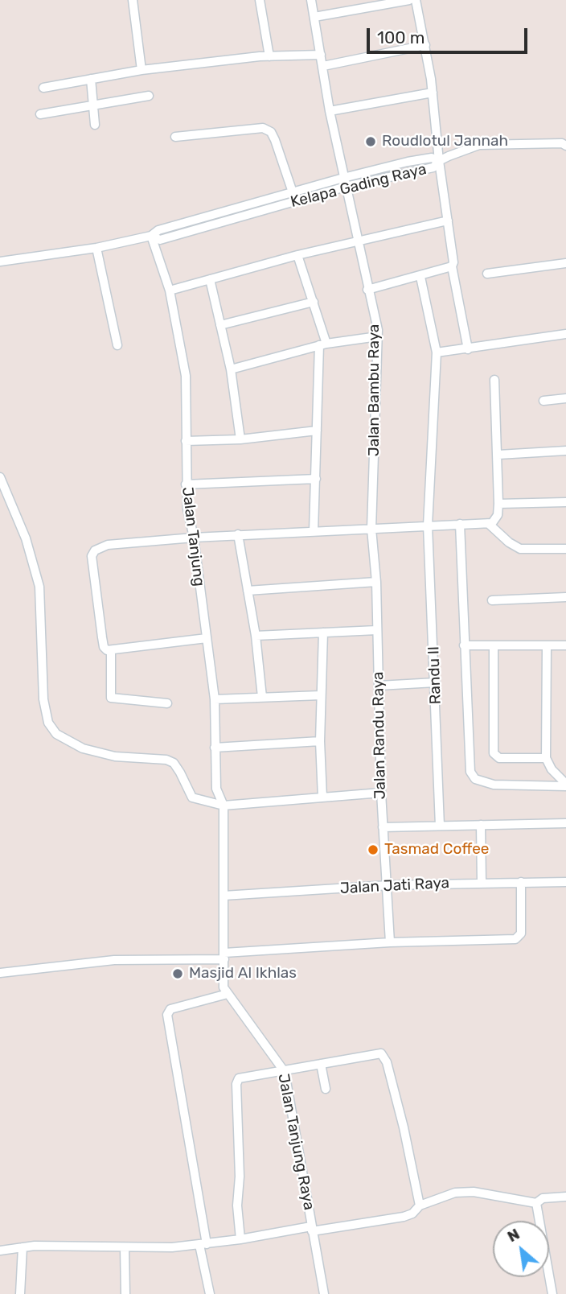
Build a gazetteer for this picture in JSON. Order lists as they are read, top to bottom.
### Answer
{
  "streets": {
    "street": [
      "Kelapa Gading Raya",
      "Jalan Bambu Raya",
      "Jalan Tanjung",
      "Randu II",
      "Jalan Randu Raya",
      "Jalan Jati Raya",
      "Jalan Tanjung Raya"
    ]
  },
  "crossings": [
    ["Kelapa Gading Raya", "Jalan Bambu Raya"],
    ["Kelapa Gading Raya", "Jalan Tanjung"],
    ["Jalan Bambu Raya", "Jalan Randu Raya"],
    ["Jalan Tanjung", "Jalan Tanjung Raya"],
    ["Jalan Randu Raya", "Jalan Jati Raya"],
    ["Jalan Jati Raya", "Jalan Tanjung Raya"]
  ],
  "places": ["Roudlotul Jannah", "Tasmad Coffee", "Masjid Al Ikhlas"],
  "scale_bar": "100 m",
  "north": "top left"
}
